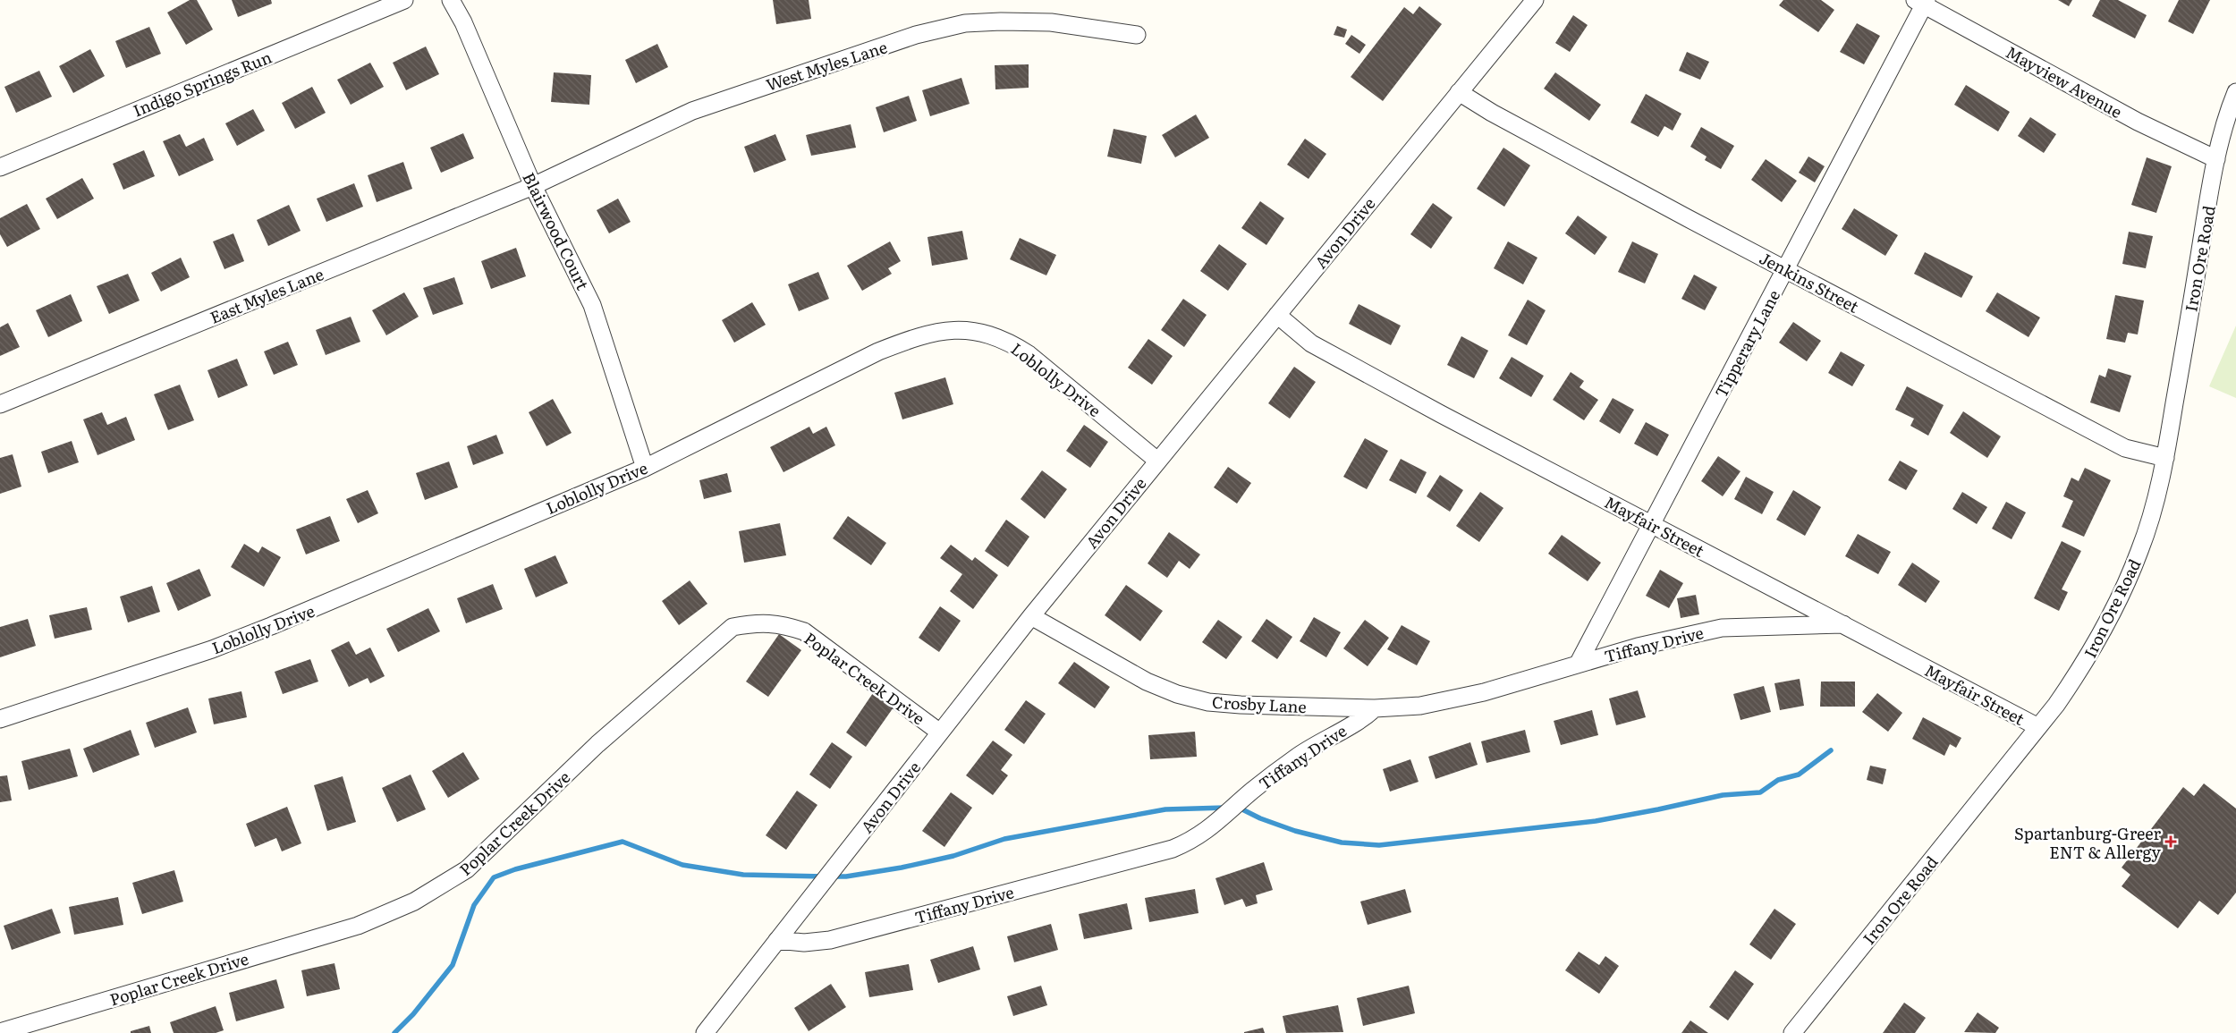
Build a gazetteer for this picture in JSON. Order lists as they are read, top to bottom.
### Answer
{
  "streets": {
    "street": [
      "West Myles Lane",
      "Mayview Avenue",
      "Indigo Springs Run",
      "Blairwood Court",
      "Avon Drive",
      "Iron Ore Road",
      "Jenkins Street",
      "East Myles Lane",
      "Tipperary Lane",
      "Loblolly Drive",
      "Mayfair Street",
      "Tiffany Drive",
      "Poplar Creek Drive",
      "Crosby Lane"
    ]
  },
  "crossings": [
    ["West Myles Lane", "Blairwood Court"],
    ["West Myles Lane", "East Myles Lane"],
    ["Mayview Avenue", "Iron Ore Road"],
    ["Mayview Avenue", "Tipperary Lane"],
    ["Blairwood Court", "East Myles Lane"],
    ["Blairwood Court", "Loblolly Drive"],
    ["Avon Drive", "Jenkins Street"],
    ["Avon Drive", "Loblolly Drive"],
    ["Avon Drive", "Mayfair Street"],
    ["Avon Drive", "Tiffany Drive"],
    ["Avon Drive", "Poplar Creek Drive"],
    ["Avon Drive", "Crosby Lane"],
    ["Iron Ore Road", "Jenkins Street"],
    ["Iron Ore Road", "Mayfair Street"],
    ["Jenkins Street", "Tipperary Lane"],
    ["Tipperary Lane", "Mayfair Street"],
    ["Tipperary Lane", "Tiffany Drive"],
    ["Mayfair Street", "Tiffany Drive"],
    ["Tiffany Drive", "Crosby Lane"]
  ],
  "places": {
    "health": ["Spartanburg-Greer ENT & Allergy"]
  }
}
